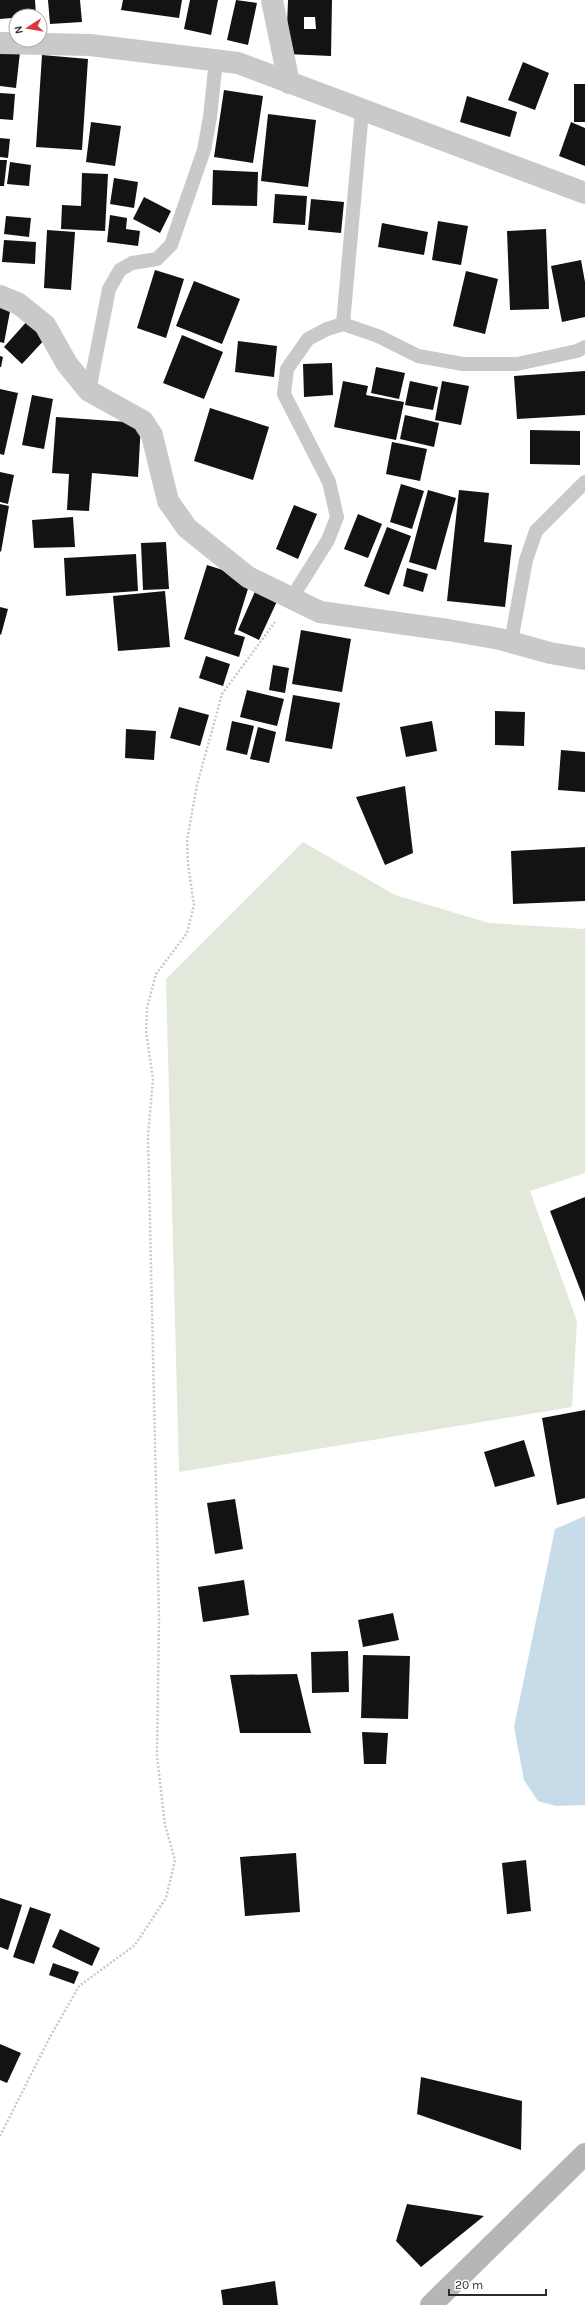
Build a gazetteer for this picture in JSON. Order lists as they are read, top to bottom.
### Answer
{
  "scale_bar": "20 m",
  "north": "left"
}
